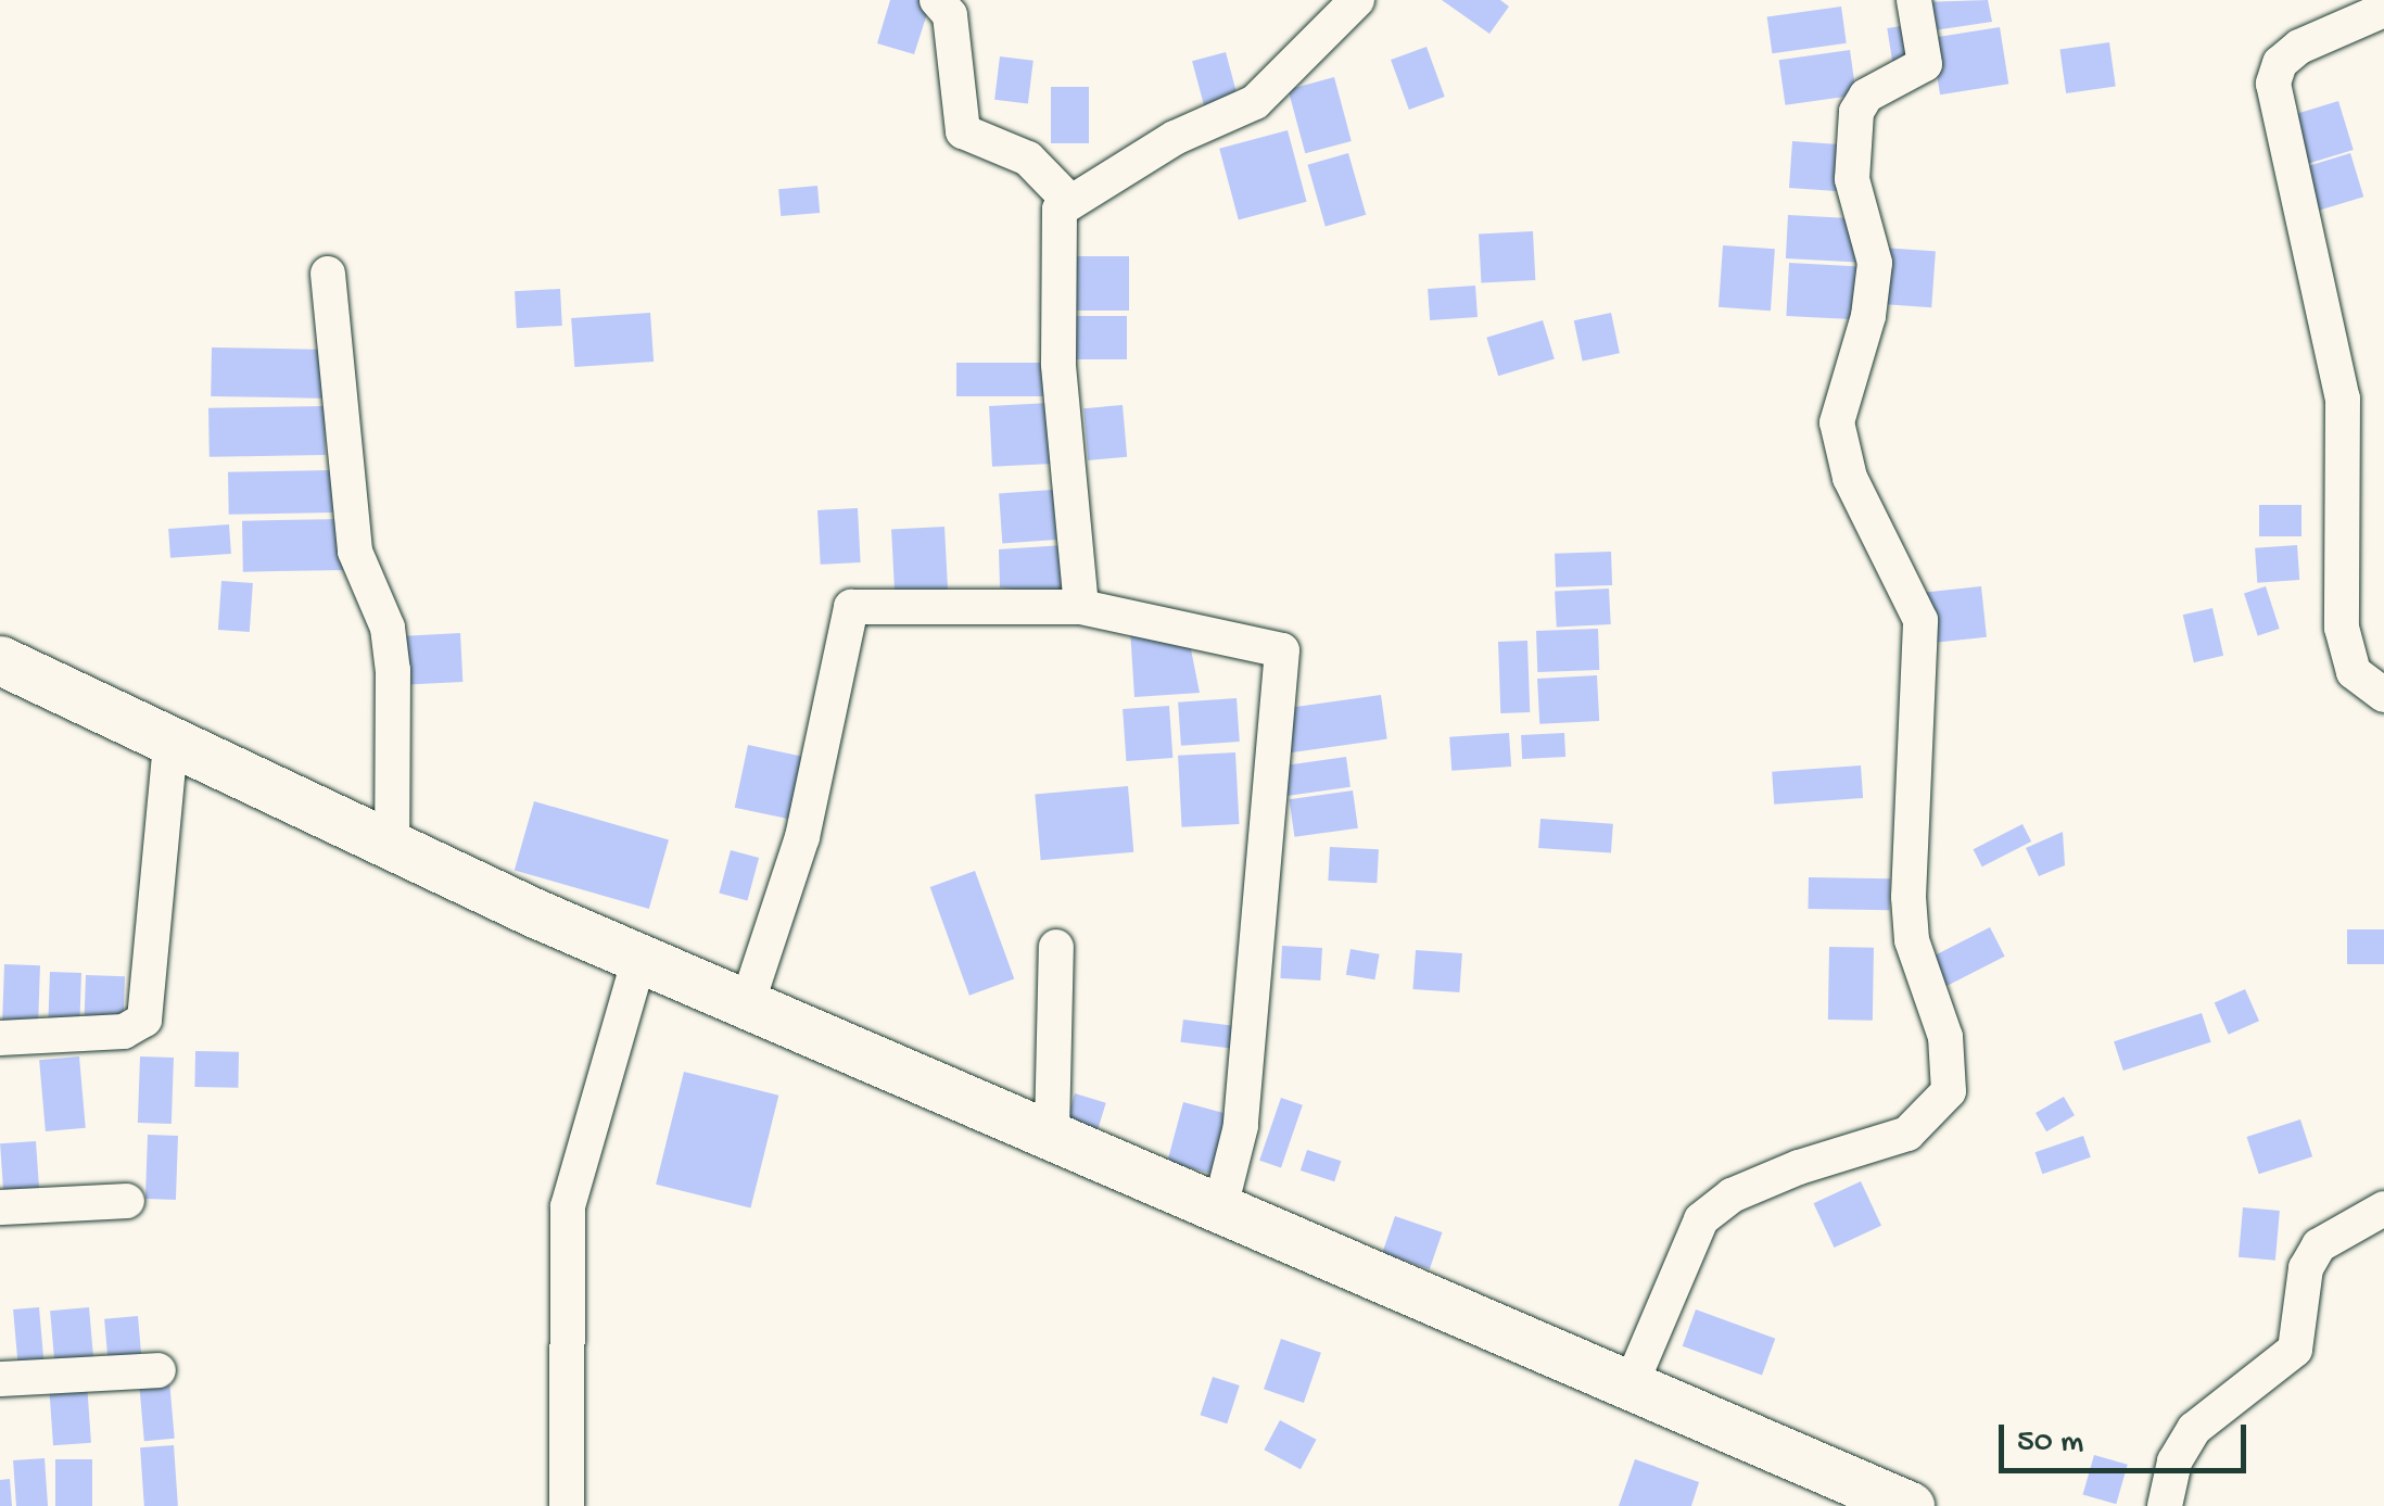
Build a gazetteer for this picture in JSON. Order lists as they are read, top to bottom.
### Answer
{
  "scale_bar": "50 m"
}
